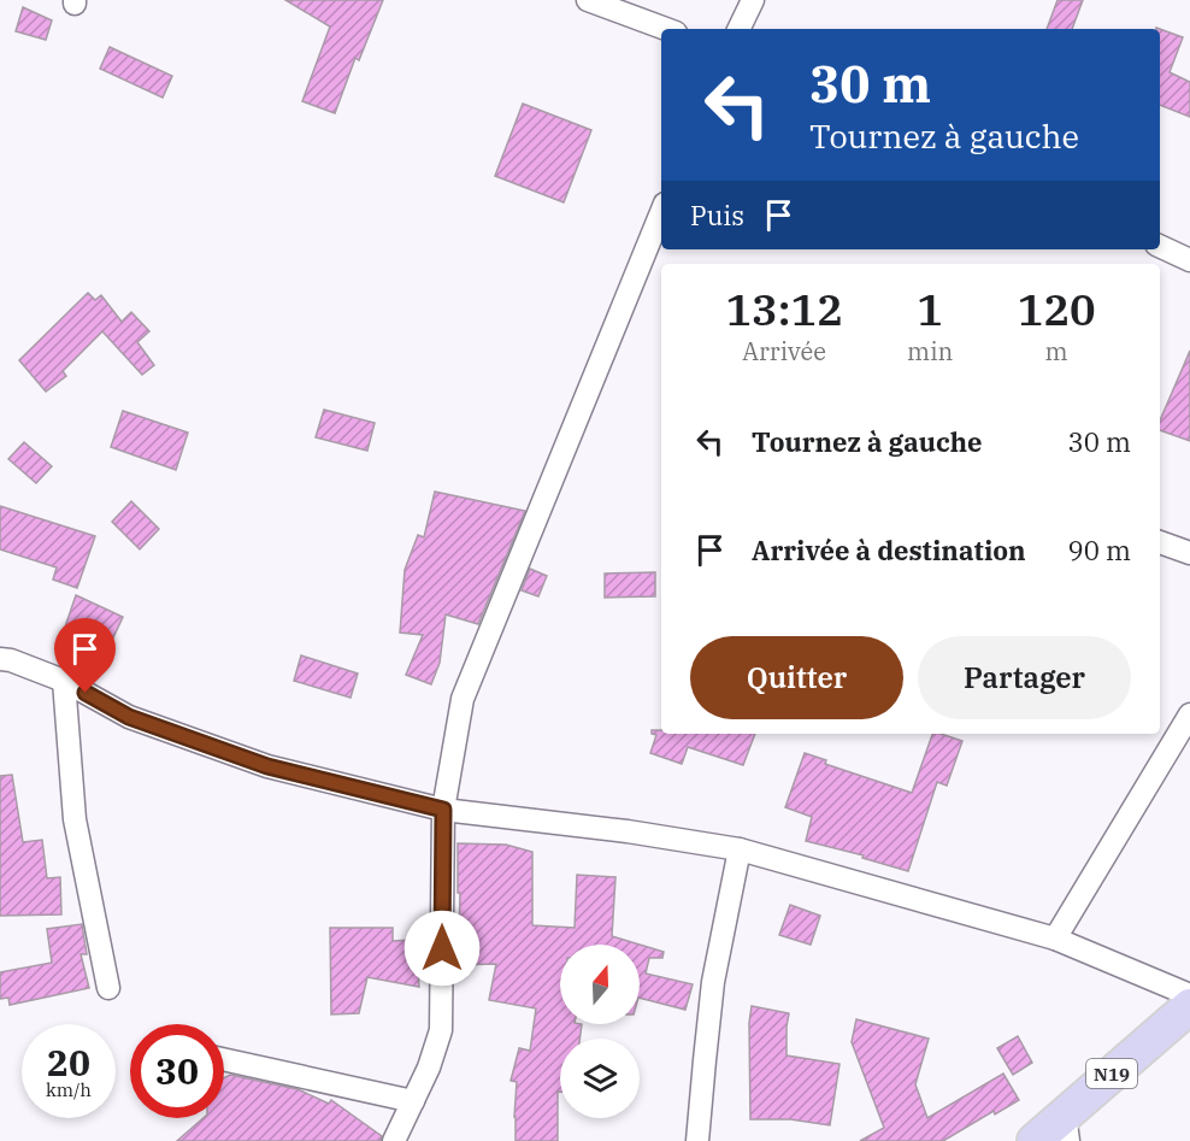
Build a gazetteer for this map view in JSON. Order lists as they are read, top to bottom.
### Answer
{
  "streets": {
    "main road": ["N19"]
  },
  "north": "top",
  "page": {
    "turn": ["30 m", "Tournez à gauche"],
    "then": "Puis",
    "eta": [
      "13:12",
      "Arrivée",
      "1",
      "min",
      "120",
      "m"
    ],
    "list": [
      {
        "name": "Tournez à gauche",
        "value": "30 m"
      },
      {
        "name": "Arrivée à destination",
        "value": "90 m"
      }
    ],
    "buttons": ["Quitter", "Partager"],
    "speed": "20 km/h",
    "limit": "30"
  }
}
